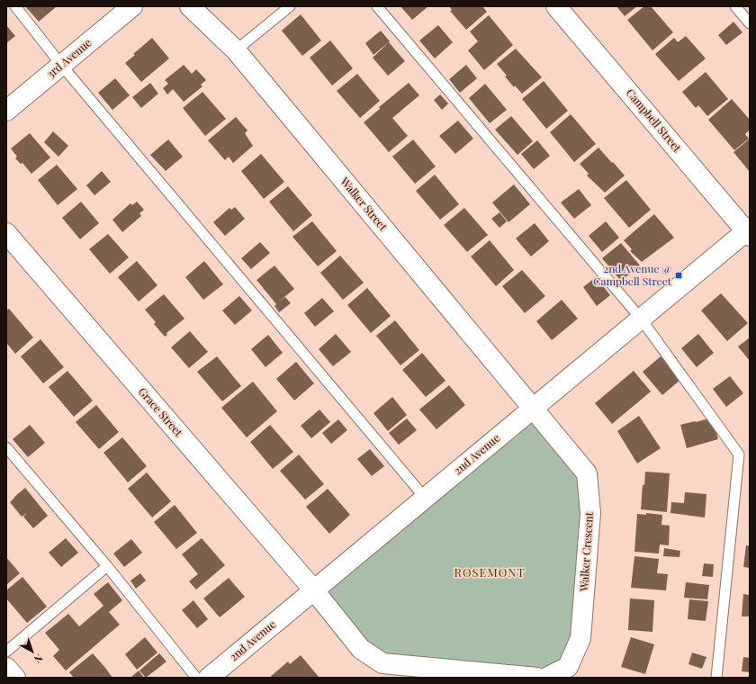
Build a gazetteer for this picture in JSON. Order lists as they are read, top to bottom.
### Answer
{
  "streets": {
    "street": [
      "3rd Avenue",
      "Campbell Street",
      "Walker Street",
      "Grace Street",
      "2nd Avenue",
      "Walker Crescent"
    ]
  },
  "crossings": [
    ["Campbell Street", "2nd Avenue"],
    ["Walker Street", "2nd Avenue"],
    ["Walker Street", "Walker Crescent"],
    ["Grace Street", "2nd Avenue"],
    ["2nd Avenue", "Walker Crescent"]
  ],
  "districts": ["ROSEMONT"],
  "places": {
    "transit": ["2nd Avenue @ Campbell Street"]
  },
  "north": "bottom right"
}
